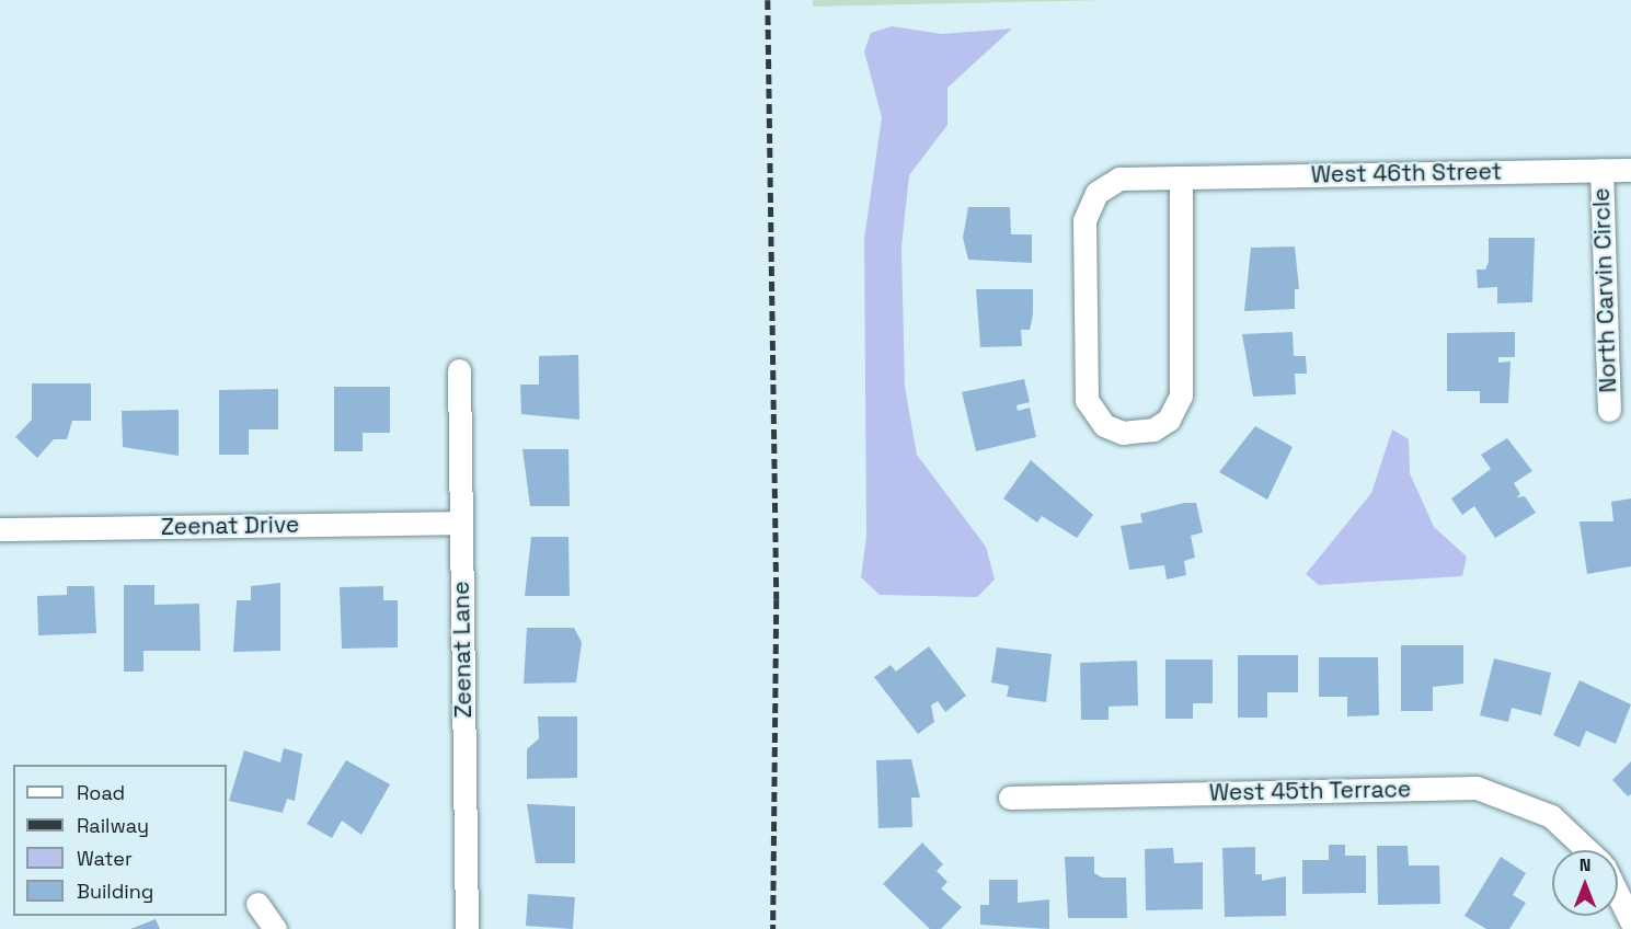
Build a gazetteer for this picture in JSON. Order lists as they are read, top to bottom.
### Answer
{
  "streets": {
    "street": [
      "West 46th Street",
      "North Carvin Circle",
      "Zeenat Drive",
      "Zeenat Lane",
      "West 45th Terrace"
    ]
  },
  "crossings": [
    ["West 46th Street", "North Carvin Circle"],
    ["Zeenat Drive", "Zeenat Lane"]
  ],
  "legend": [
    "Road",
    "Railway",
    "Water",
    "Building"
  ],
  "north": "top"
}
